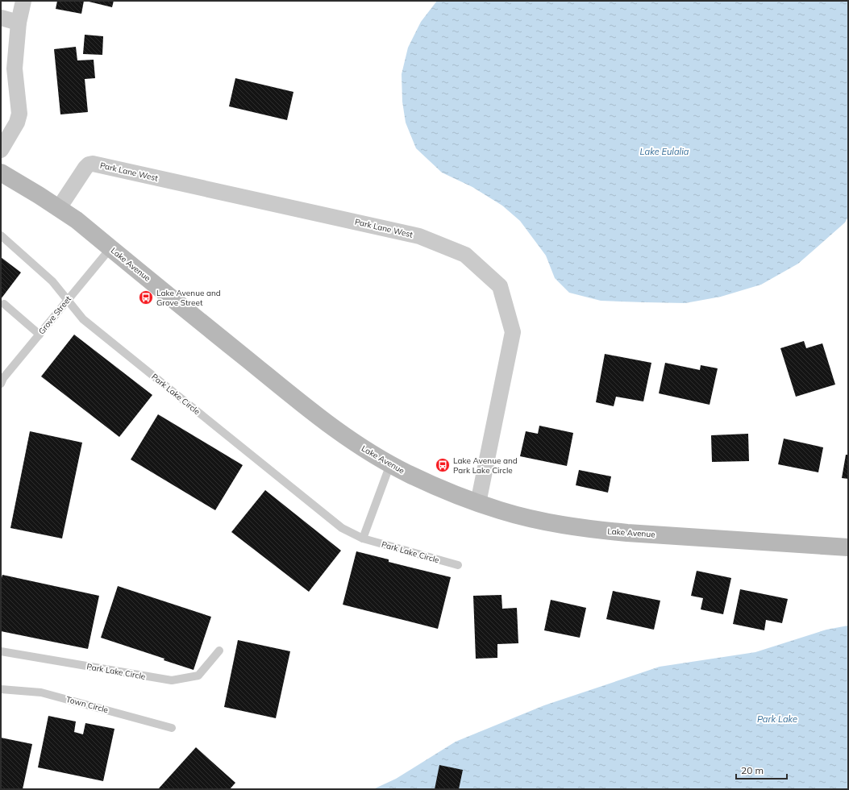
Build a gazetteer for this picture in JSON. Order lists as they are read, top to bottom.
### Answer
{
  "streets": {
    "main road": ["Lake Avenue"],
    "street": ["Park Lane West"],
    "lane": ["Grove Street", "Park Lake Circle", "Town Circle"]
  },
  "crossings": [
    ["Park Lane West", "Lake Avenue"],
    ["Lake Avenue", "Grove Street"],
    ["Grove Street", "Park Lake Circle"]
  ],
  "water": ["Lake Eulalia", "Park Lake"],
  "places": {
    "bus stop": ["Lake Avenue and Grove Street", "Lake Avenue and Park Lake Circle"]
  },
  "scale_bar": "20 m"
}
